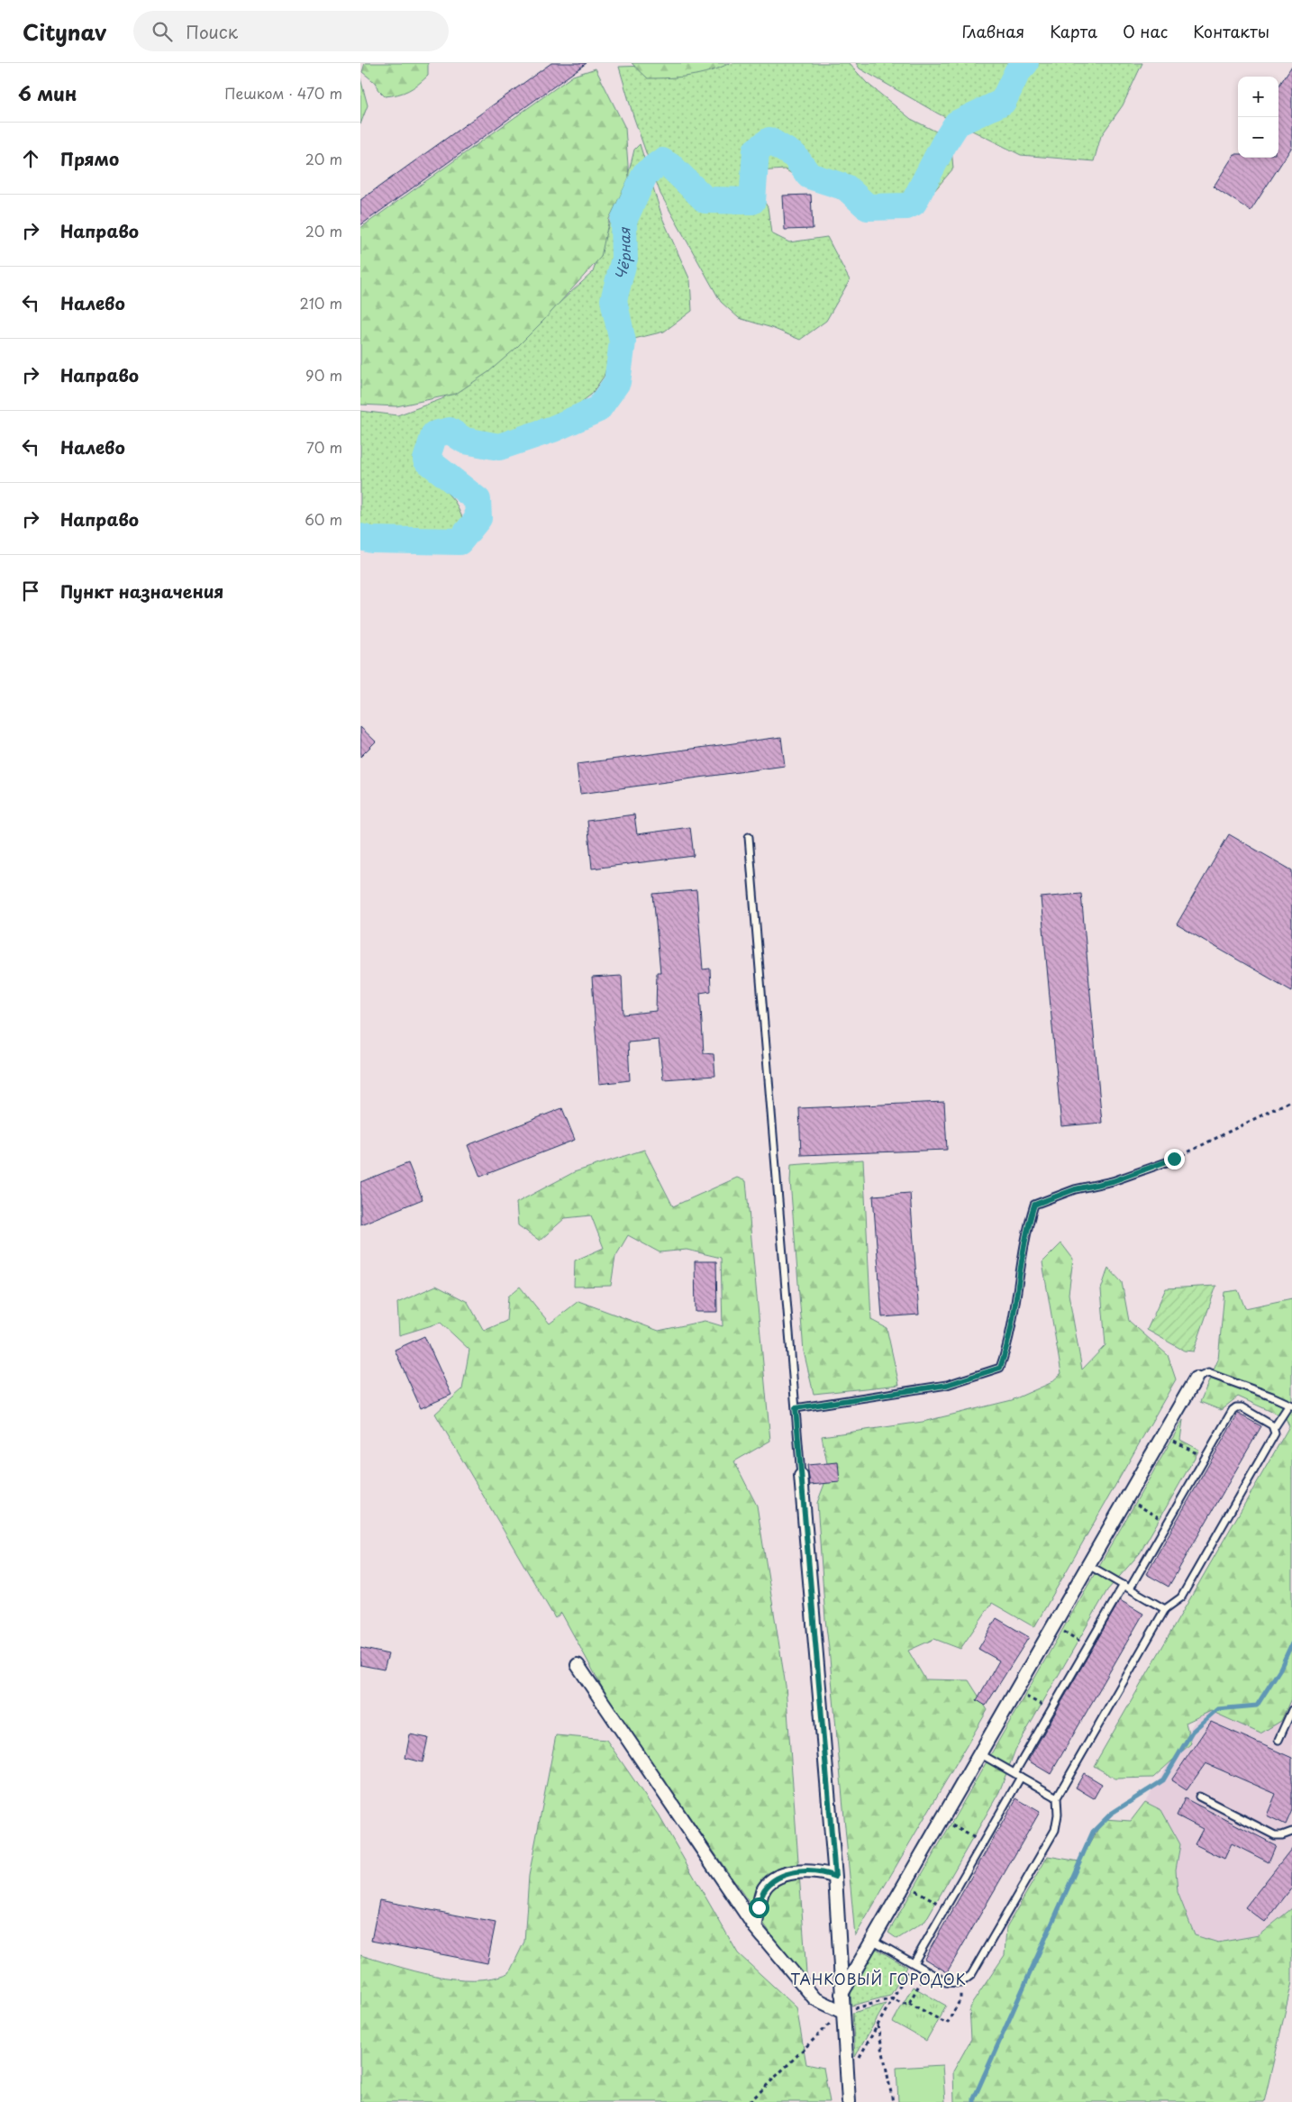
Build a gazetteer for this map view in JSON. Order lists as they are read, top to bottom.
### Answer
{
  "districts": ["ТАНКОВЫЙ ГОРОДОК"],
  "water": ["Чёрная"],
  "page": {
    "header": "Citynav",
    "search": "Поиск",
    "nav": [
      "Главная",
      "Карта",
      "О нас",
      "Контакты"
    ],
    "heading": ["6 мин", "Пешком · 470 m"],
    "map_buttons": ["+", "−"],
    "list": [
      ["Прямо", "20 m"],
      ["Направо", "20 m"],
      ["Налево", "210 m"],
      ["Направо", "90 m"],
      ["Налево", "70 m"],
      ["Направо", "60 m"],
      "Пункт назначения"
    ]
  }
}
